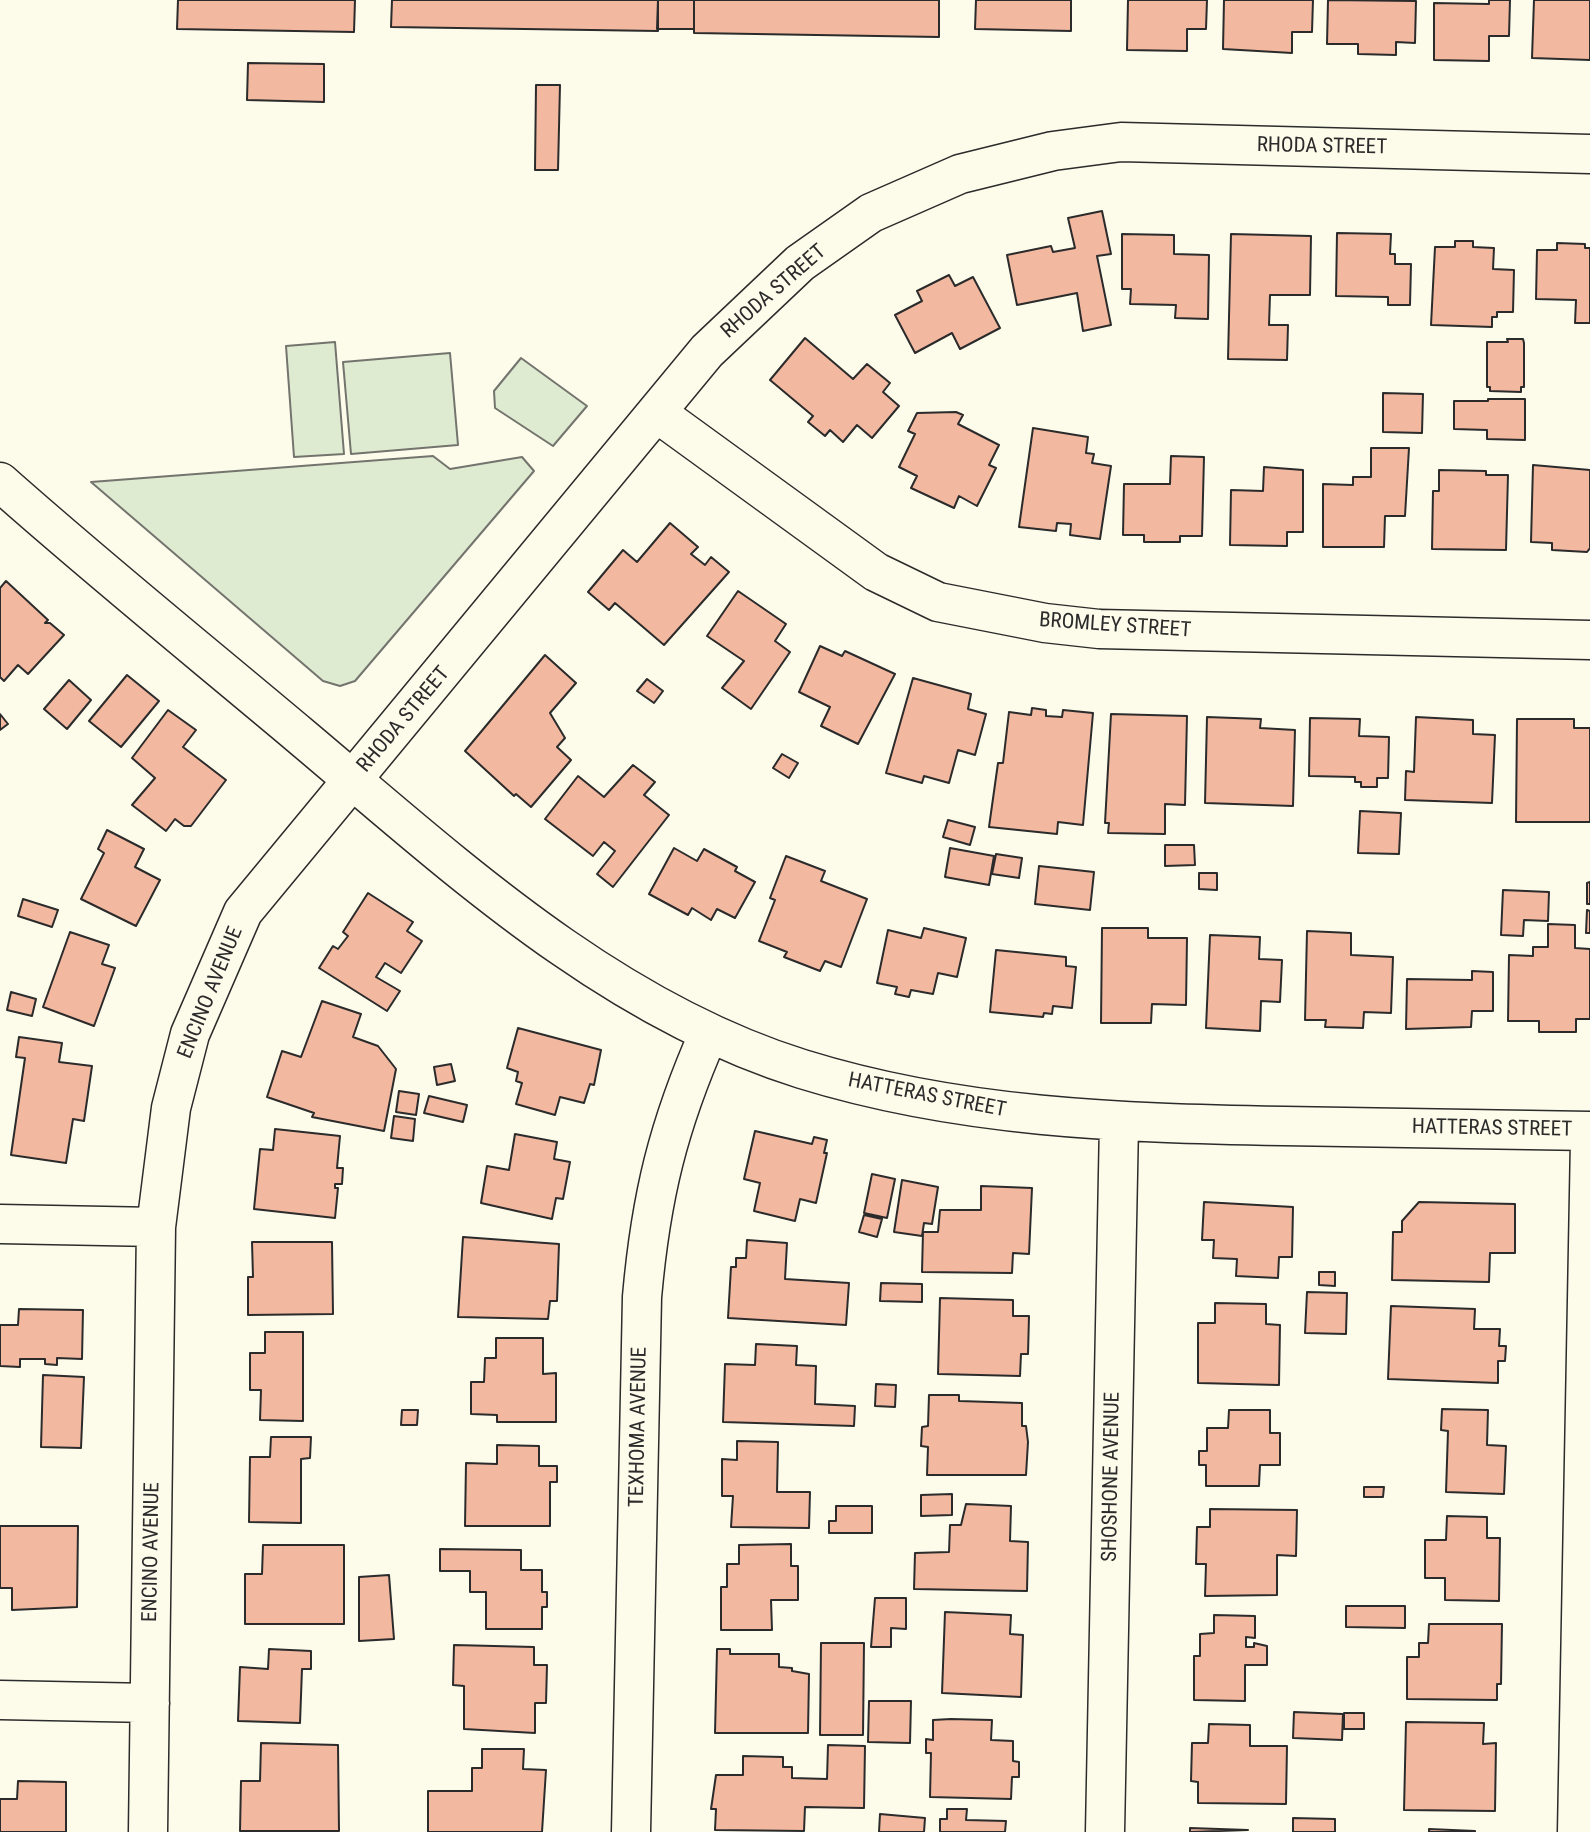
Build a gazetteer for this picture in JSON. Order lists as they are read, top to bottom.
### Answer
{
  "streets": {
    "street": [
      "RHODA STREET",
      "BROMLEY STREET",
      "ENCINO AVENUE",
      "HATTERAS STREET",
      "TEXHOMA AVENUE",
      "SHOSHONE AVENUE"
    ]
  },
  "crossings": [
    ["RHODA STREET", "BROMLEY STREET"],
    ["RHODA STREET", "ENCINO AVENUE"],
    ["RHODA STREET", "HATTERAS STREET"],
    ["ENCINO AVENUE", "HATTERAS STREET"],
    ["HATTERAS STREET", "TEXHOMA AVENUE"],
    ["HATTERAS STREET", "SHOSHONE AVENUE"]
  ]
}
